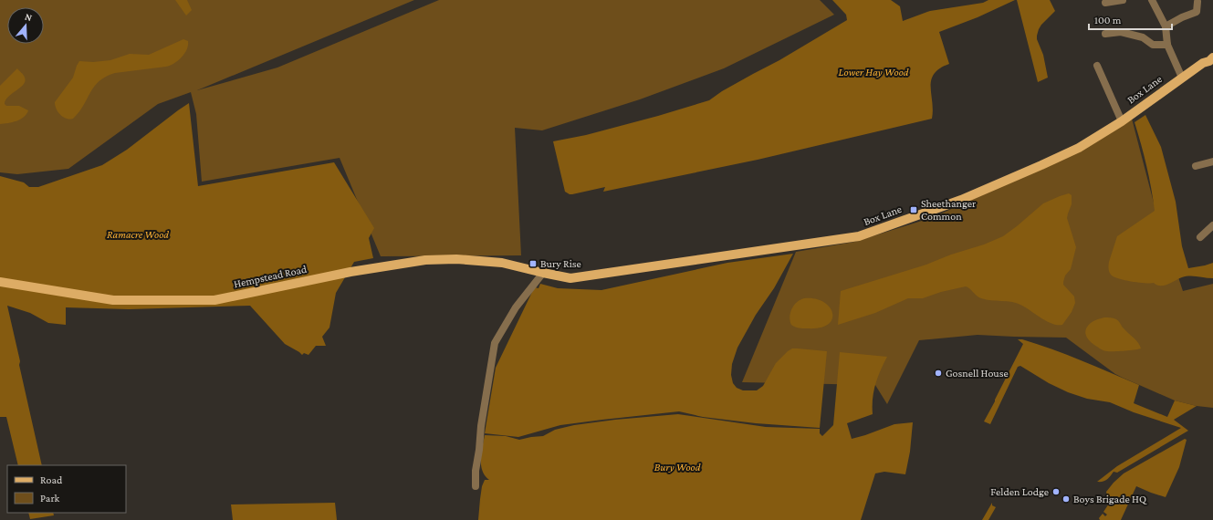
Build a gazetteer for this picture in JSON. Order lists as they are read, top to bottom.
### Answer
{
  "streets": {
    "main road": ["Box Lane", "Hempstead Road"]
  },
  "crossings": [
    ["Box Lane", "Hempstead Road"]
  ],
  "parks": ["Lower Hay Wood", "Ramacre Wood", "Bury Wood"],
  "places": {
    "transit": ["Sheethanger Common", "Bury Rise"],
    "other": ["Gosnell House", "Felden Lodge", "Boys Brigade HQ"]
  },
  "legend": ["Road", "Park"],
  "scale_bar": "100 m",
  "north": "top"
}
